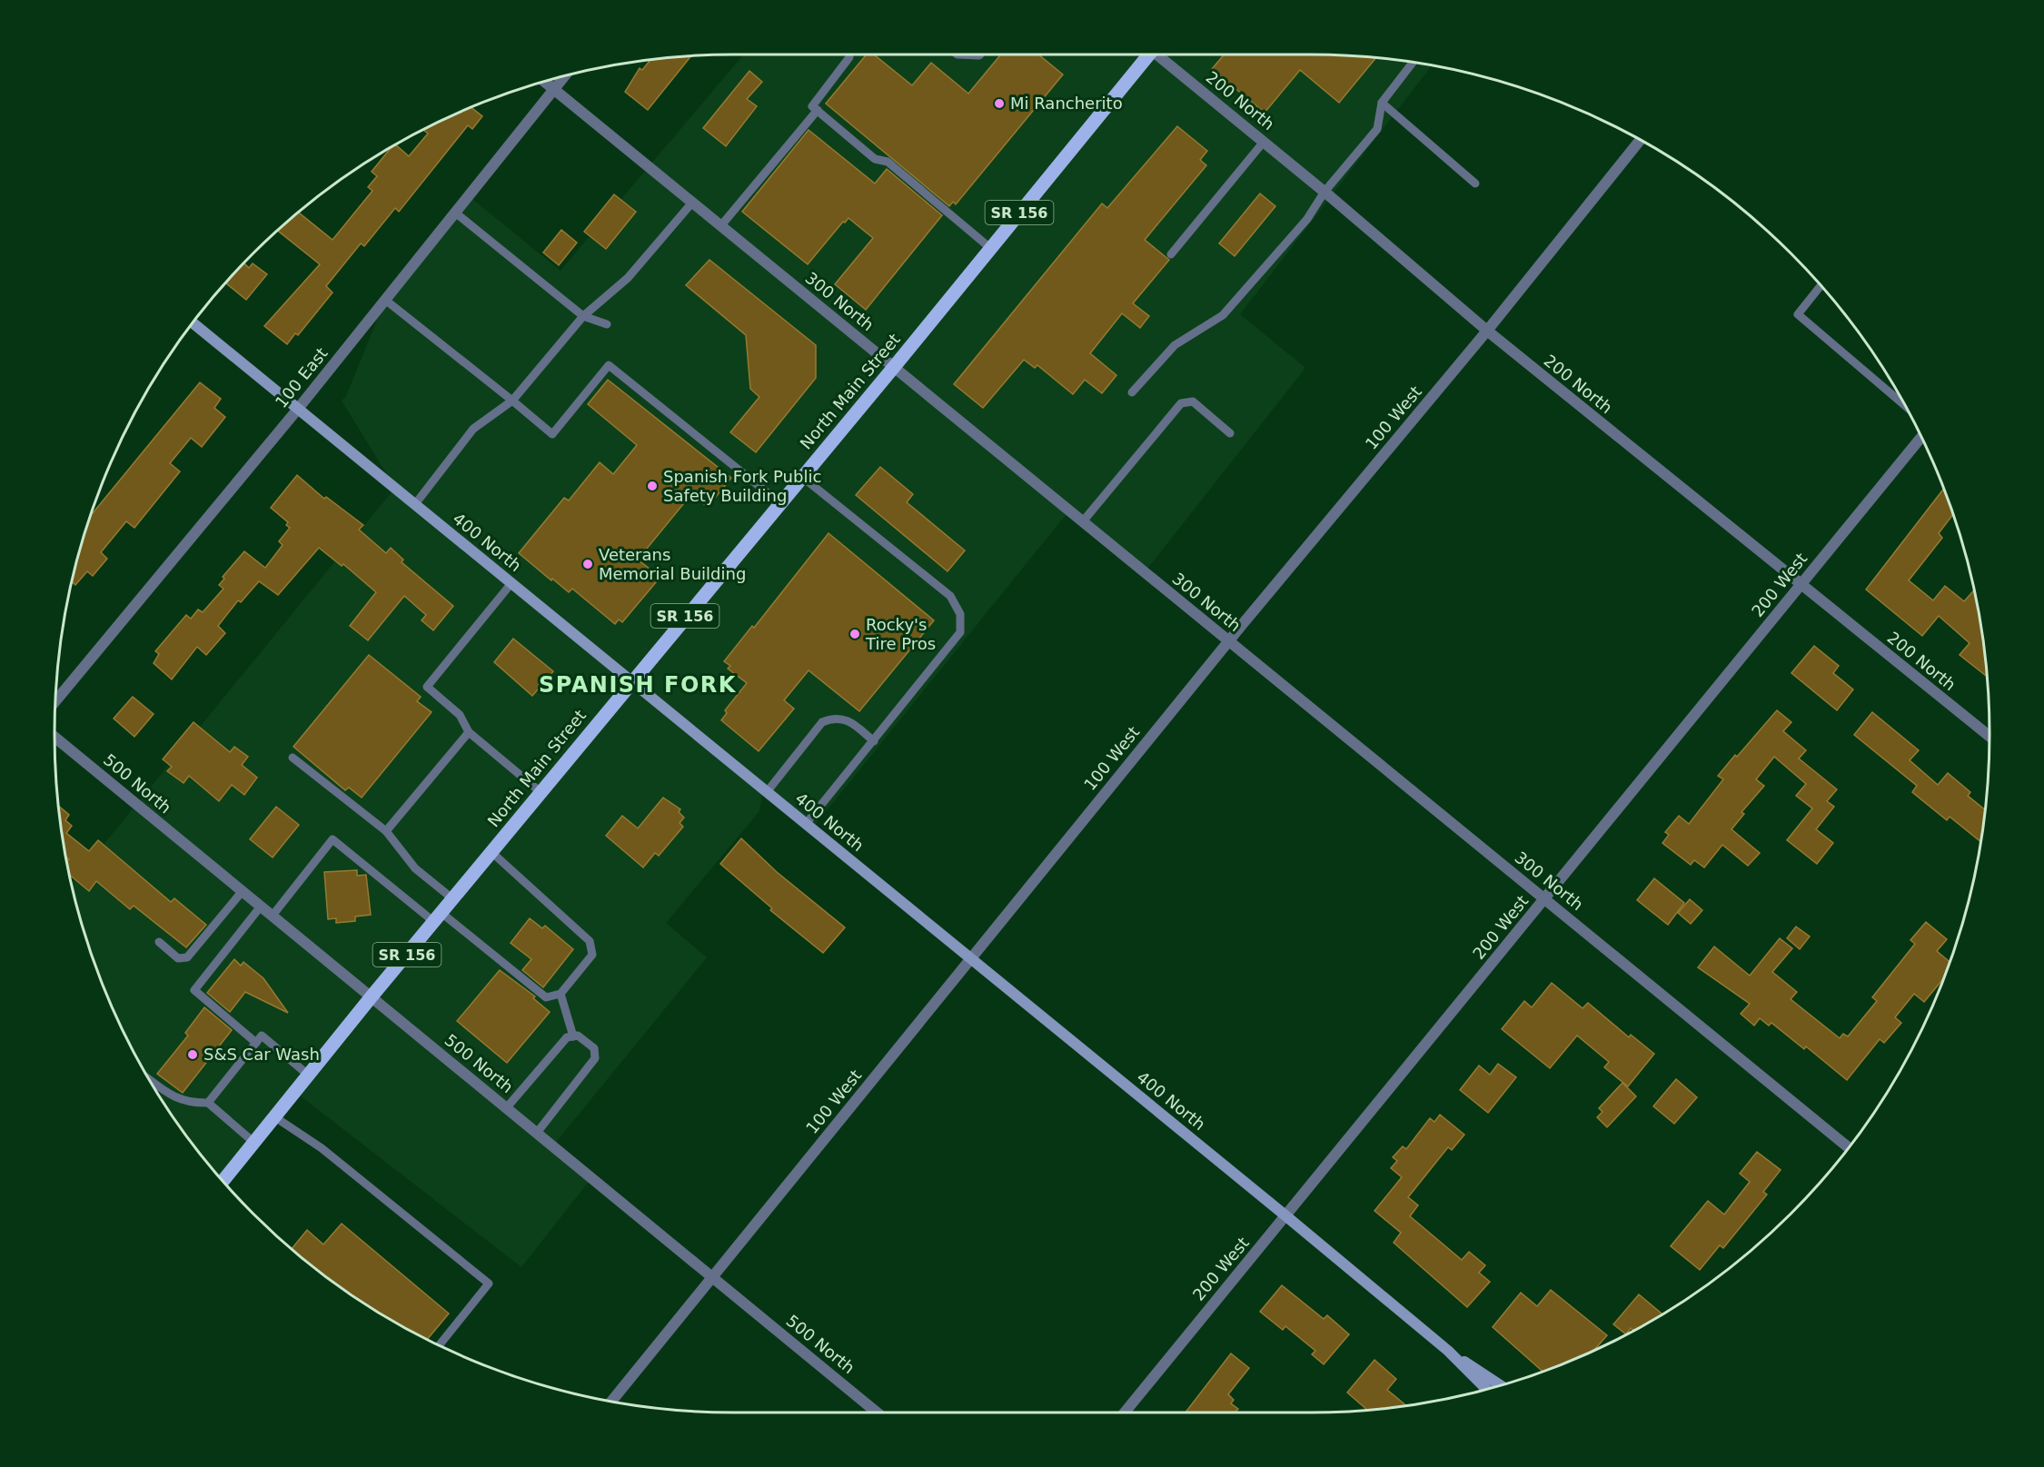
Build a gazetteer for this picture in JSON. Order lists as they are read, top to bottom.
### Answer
{
  "streets": {
    "main road": ["SR 156", "North Main Street", "400 North"],
    "street": [
      "200 North",
      "300 North",
      "100 East",
      "100 West",
      "200 West",
      "500 North"
    ]
  },
  "crossings": [
    ["200 North", "100 West"],
    ["200 North", "200 West"],
    ["300 North", "100 East"],
    ["300 North", "North Main Street"],
    ["300 North", "100 West"],
    ["300 North", "200 West"],
    ["100 East", "400 North"],
    ["North Main Street", "400 North"],
    ["North Main Street", "500 North"],
    ["100 West", "400 North"],
    ["100 West", "500 North"],
    ["400 North", "200 West"]
  ],
  "districts": ["SPANISH FORK"],
  "places": [
    "Mi Rancherito",
    "Spanish Fork Public Safety Building",
    "Veterans Memorial Building",
    "Rocky's Tire Pros",
    "S&S Car Wash"
  ]
}
